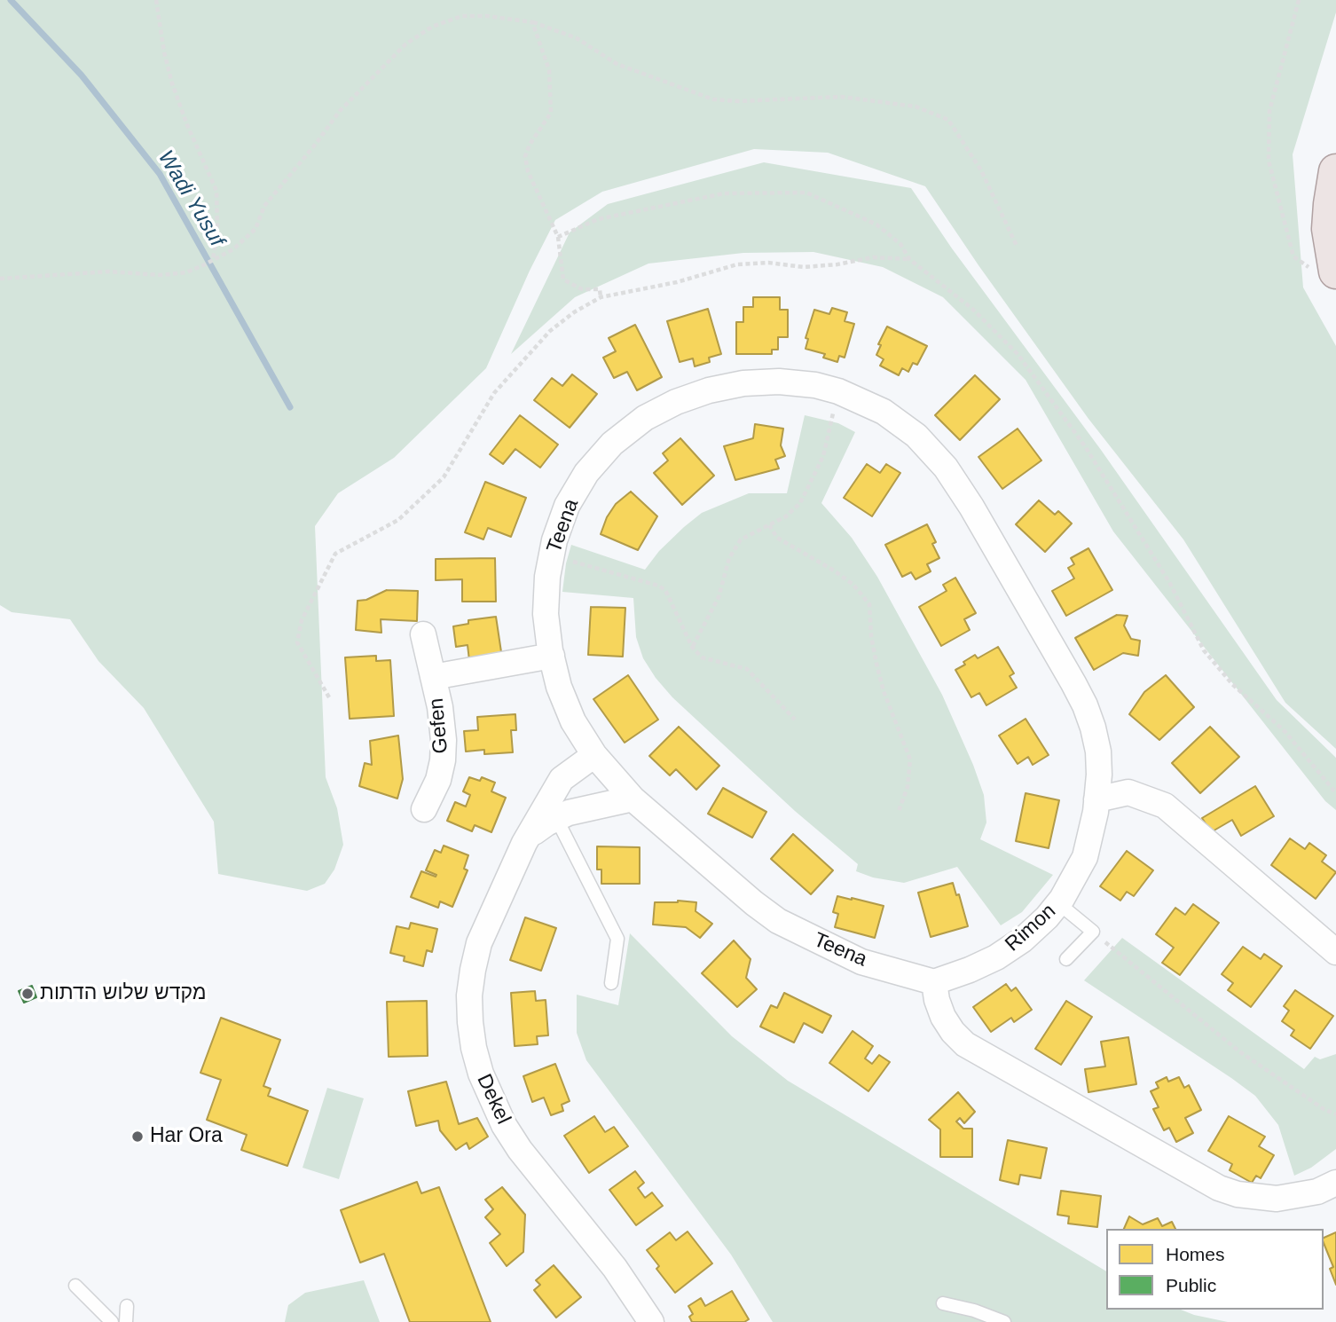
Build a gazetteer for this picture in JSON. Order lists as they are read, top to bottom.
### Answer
{
  "streets": {
    "street": [
      "Teena",
      "Gefen",
      "Rimon",
      "Dekel"
    ]
  },
  "crossings": [
    ["Teena", "Gefen"],
    ["Teena", "Rimon"],
    ["Teena", "Dekel"]
  ],
  "water": ["Wadi Yusuf"],
  "places": ["מקדש שלוש הדתות", "Har Ora"],
  "legend": ["Homes", "Public"]
}
